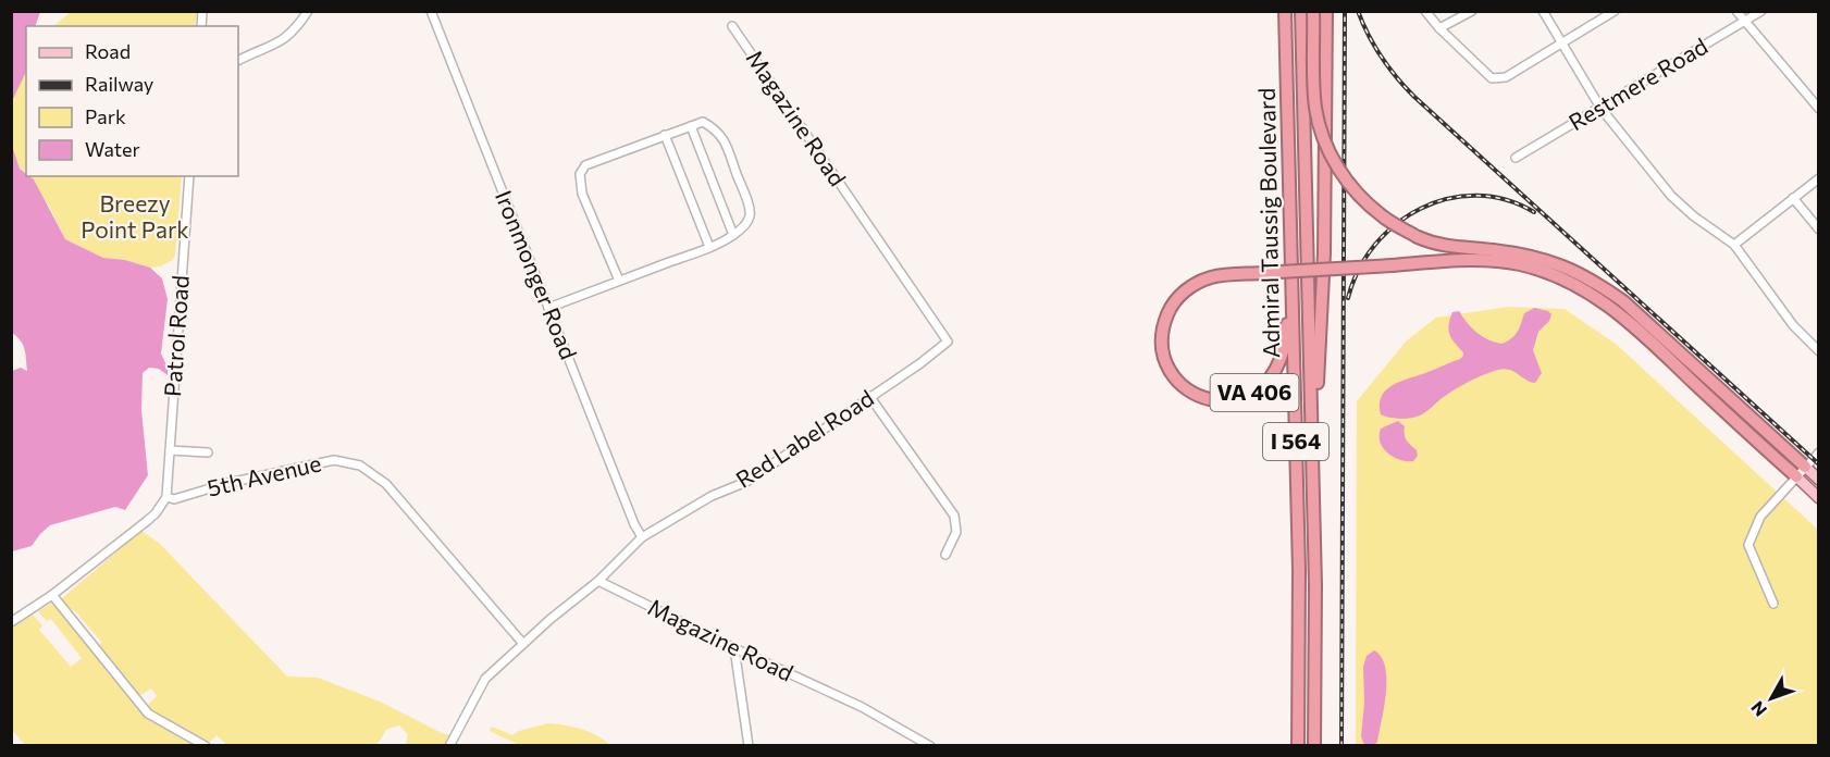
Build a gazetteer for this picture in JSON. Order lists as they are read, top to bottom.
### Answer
{
  "streets": {
    "highway": ["Admiral Taussig Boulevard", "VA 406", "I 564"],
    "street": [
      "Restmere Road",
      "Magazine Road",
      "Ironmonger Road",
      "Patrol Road",
      "Red Label Road",
      "5th Avenue"
    ]
  },
  "crossings": [
    ["Magazine Road", "Red Label Road"],
    ["Admiral Taussig Boulevard", "VA 406"],
    ["Ironmonger Road", "Red Label Road"],
    ["Patrol Road", "5th Avenue"]
  ],
  "parks": ["Breezy Point Park"],
  "legend": [
    "Road",
    "Railway",
    "Park",
    "Water"
  ],
  "north": "bottom left"
}
